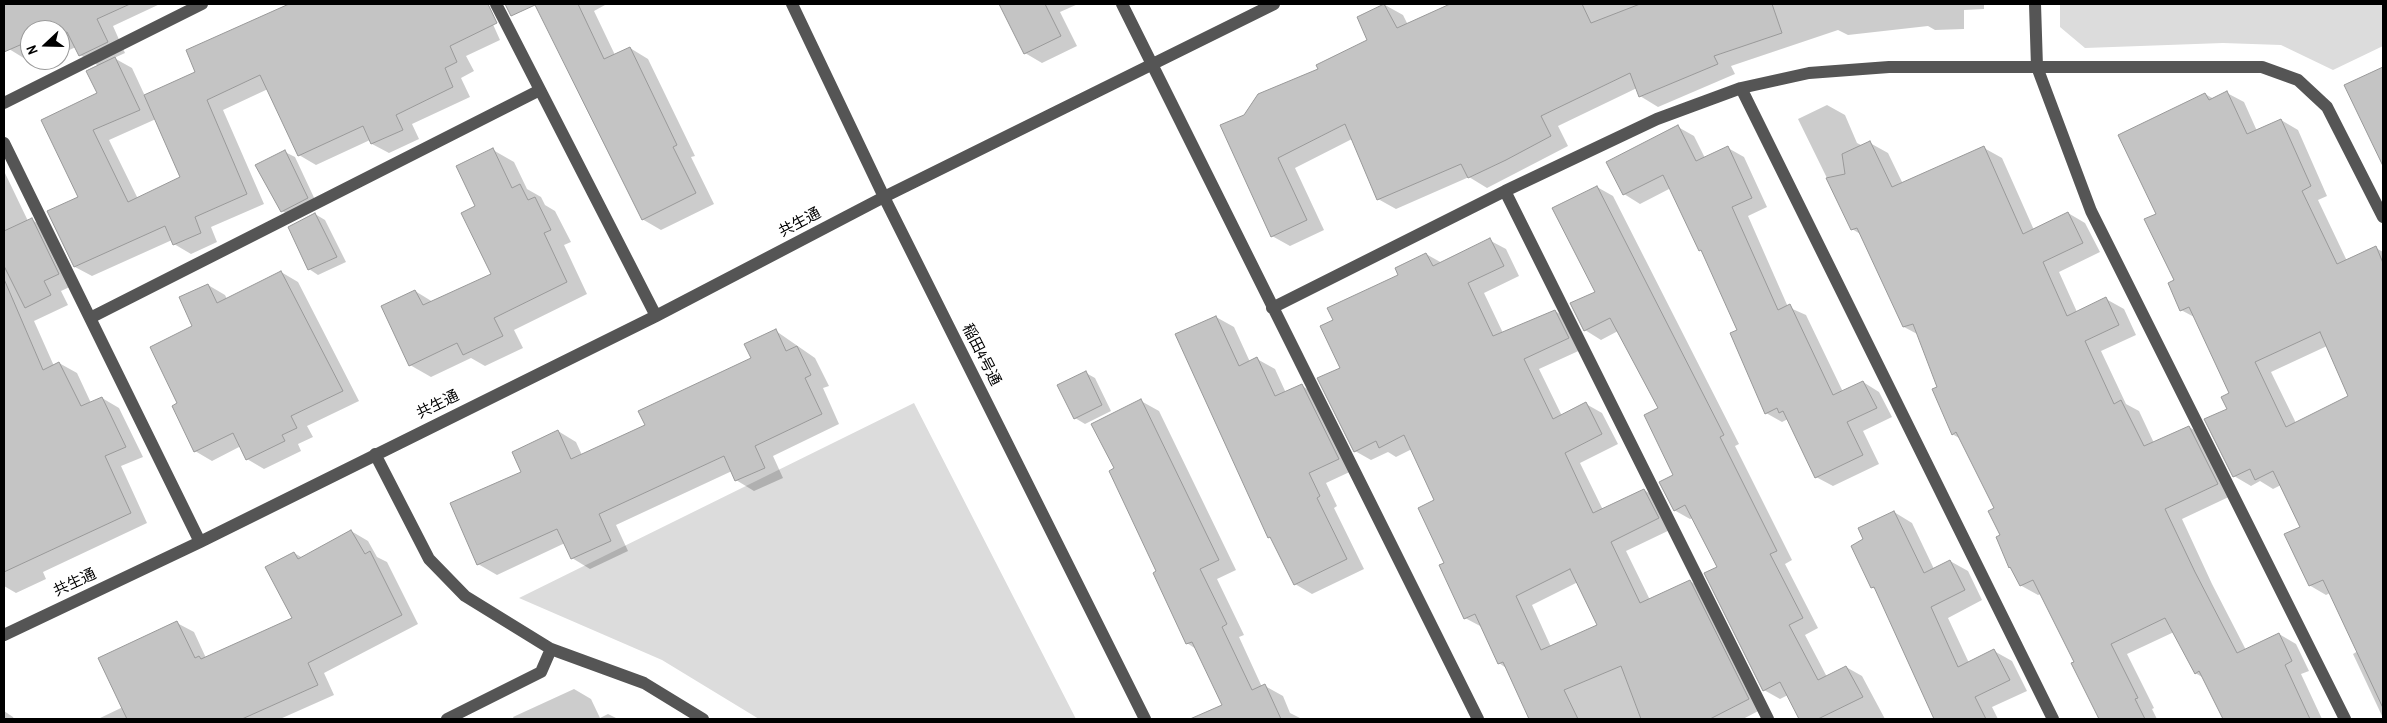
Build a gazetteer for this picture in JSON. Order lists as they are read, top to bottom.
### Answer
{
  "streets": {
    "street": ["共生通", "稲田4号通"]
  },
  "crossings": [
    ["共生通", "稲田4号通"]
  ],
  "north": "left"
}
